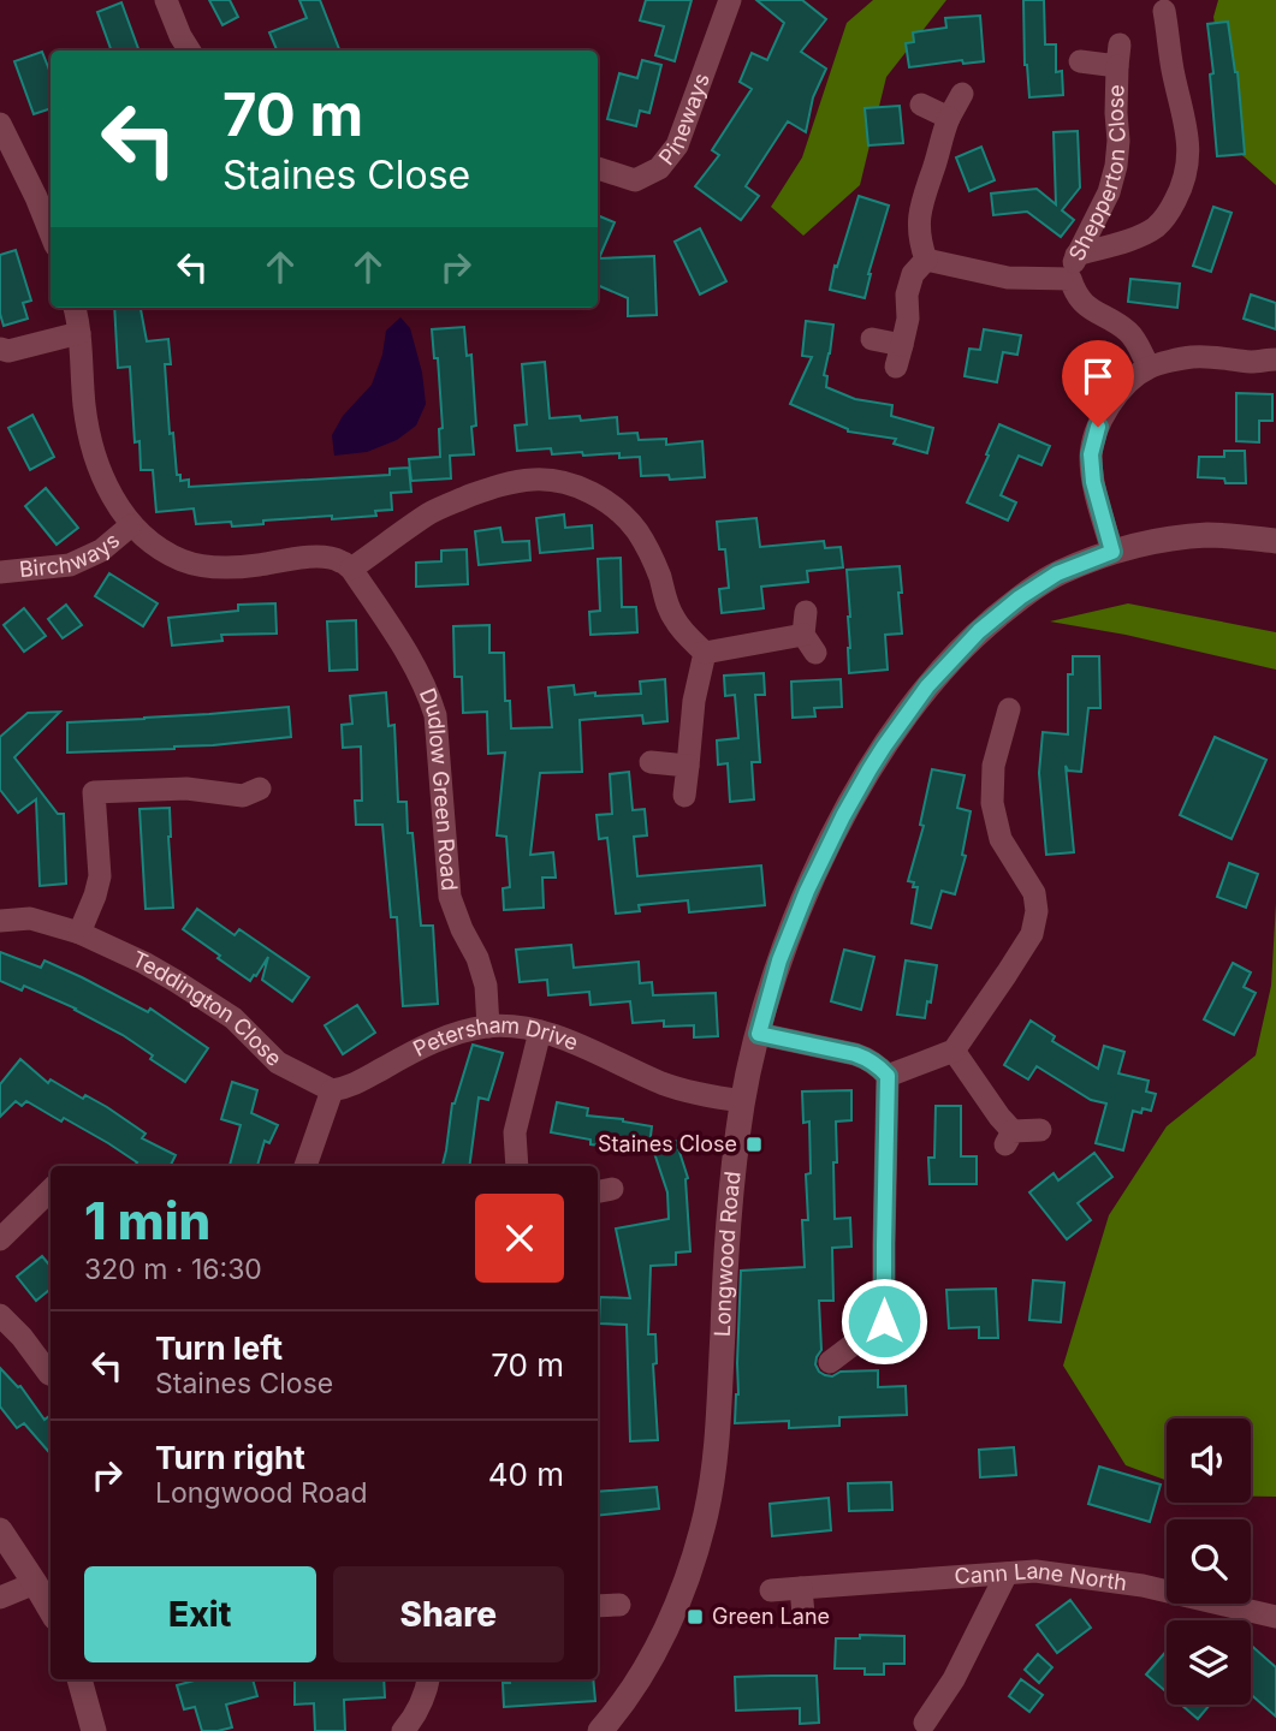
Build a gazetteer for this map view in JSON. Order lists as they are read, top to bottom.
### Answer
{
  "streets": {
    "street": [
      "Pineways",
      "Shepperton Close",
      "Birchways",
      "Dudlow Green Road",
      "Teddington Close",
      "Petersham Drive",
      "Longwood Road",
      "Cann Lane North"
    ]
  },
  "crossings": [
    ["Dudlow Green Road", "Petersham Drive"],
    ["Teddington Close", "Petersham Drive"],
    ["Petersham Drive", "Longwood Road"]
  ],
  "places": {
    "transit": ["Staines Close", "Green Lane"]
  },
  "page": {
    "turn": ["70 m", "Staines Close"],
    "heading": ["1 min", "320 m · 16:30"],
    "list": [
      {
        "name": "Turn left",
        "note": "Staines Close",
        "value": "70 m"
      },
      {
        "name": "Turn right",
        "note": "Longwood Road",
        "value": "40 m"
      }
    ],
    "buttons": ["Exit", "Share"]
  }
}
